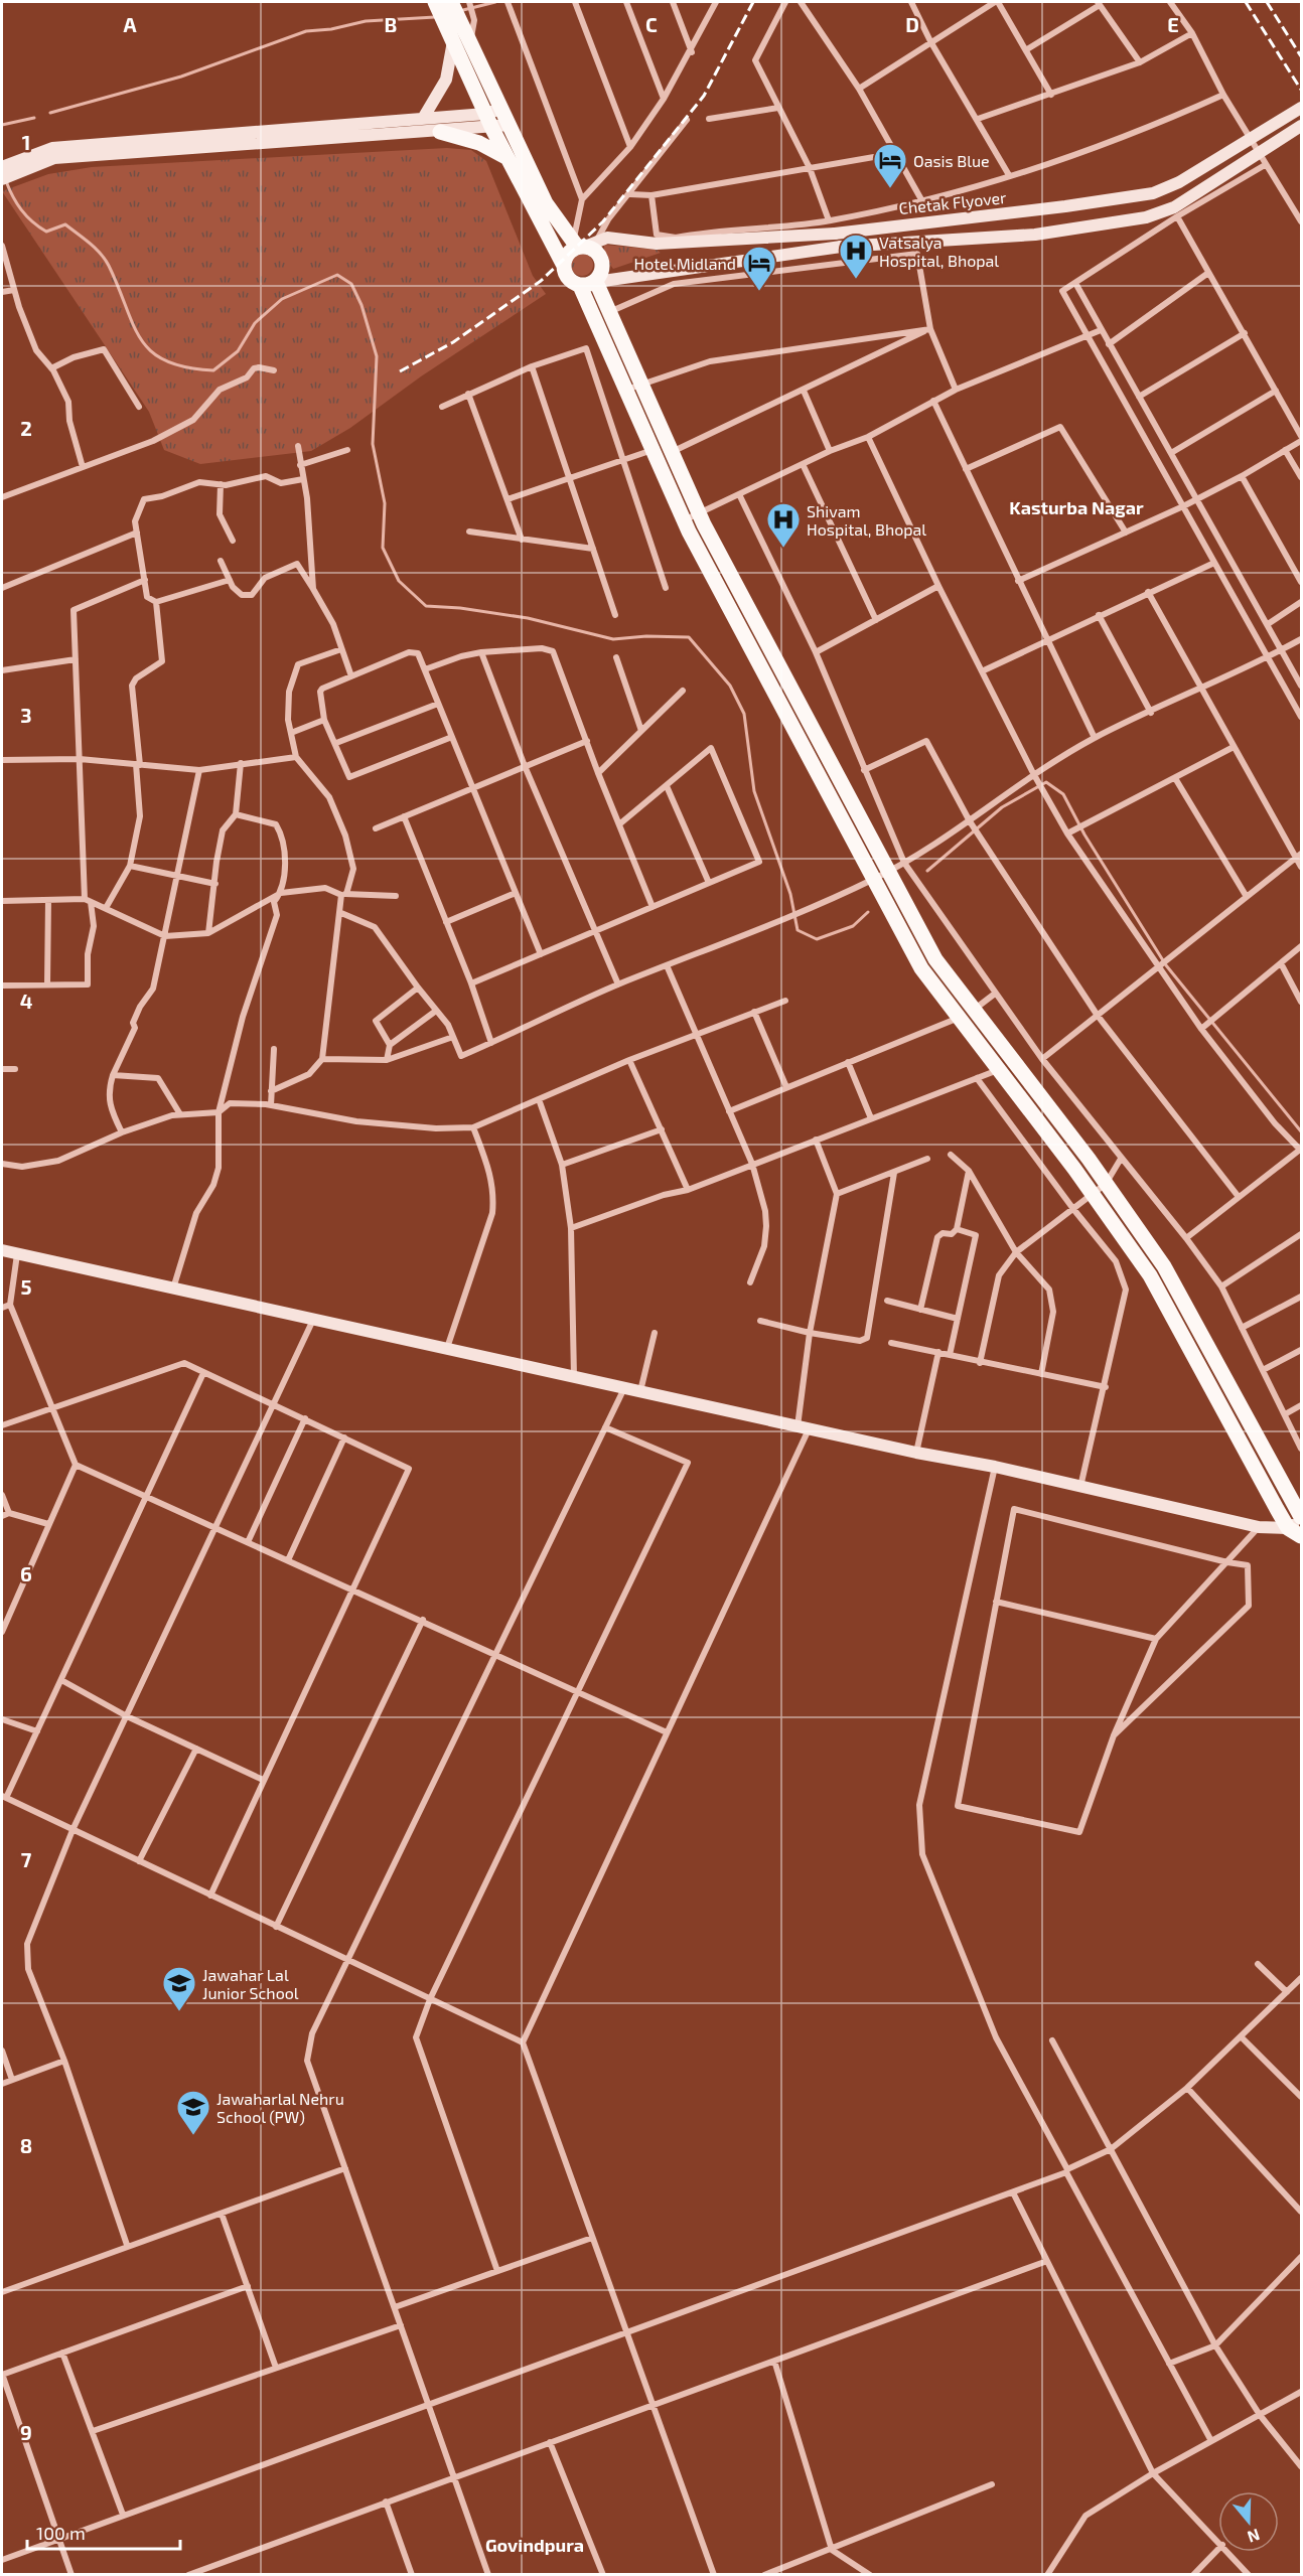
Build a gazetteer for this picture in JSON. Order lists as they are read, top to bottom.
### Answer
{
  "streets": {
    "main road": ["Chetak Flyover"]
  },
  "districts": ["Kasturba Nagar", "Govindpura"],
  "places": {
    "hotel": ["Oasis Blue", "Hotel Midland"],
    "hospital": ["Vatsalya Hospital, Bhopal", "Shivam Hospital, Bhopal"],
    "school or university": ["Jawahar Lal Junior School", "Jawaharlal Nehru School (PW)"]
  },
  "scale_bar": "100 m",
  "north": "bottom",
  "grid": {
    "columns": [
      "A",
      "B",
      "C",
      "D",
      "E"
    ],
    "rows": [
      "1",
      "2",
      "3",
      "4",
      "5",
      "6",
      "7",
      "8",
      "9"
    ]
  }
}
